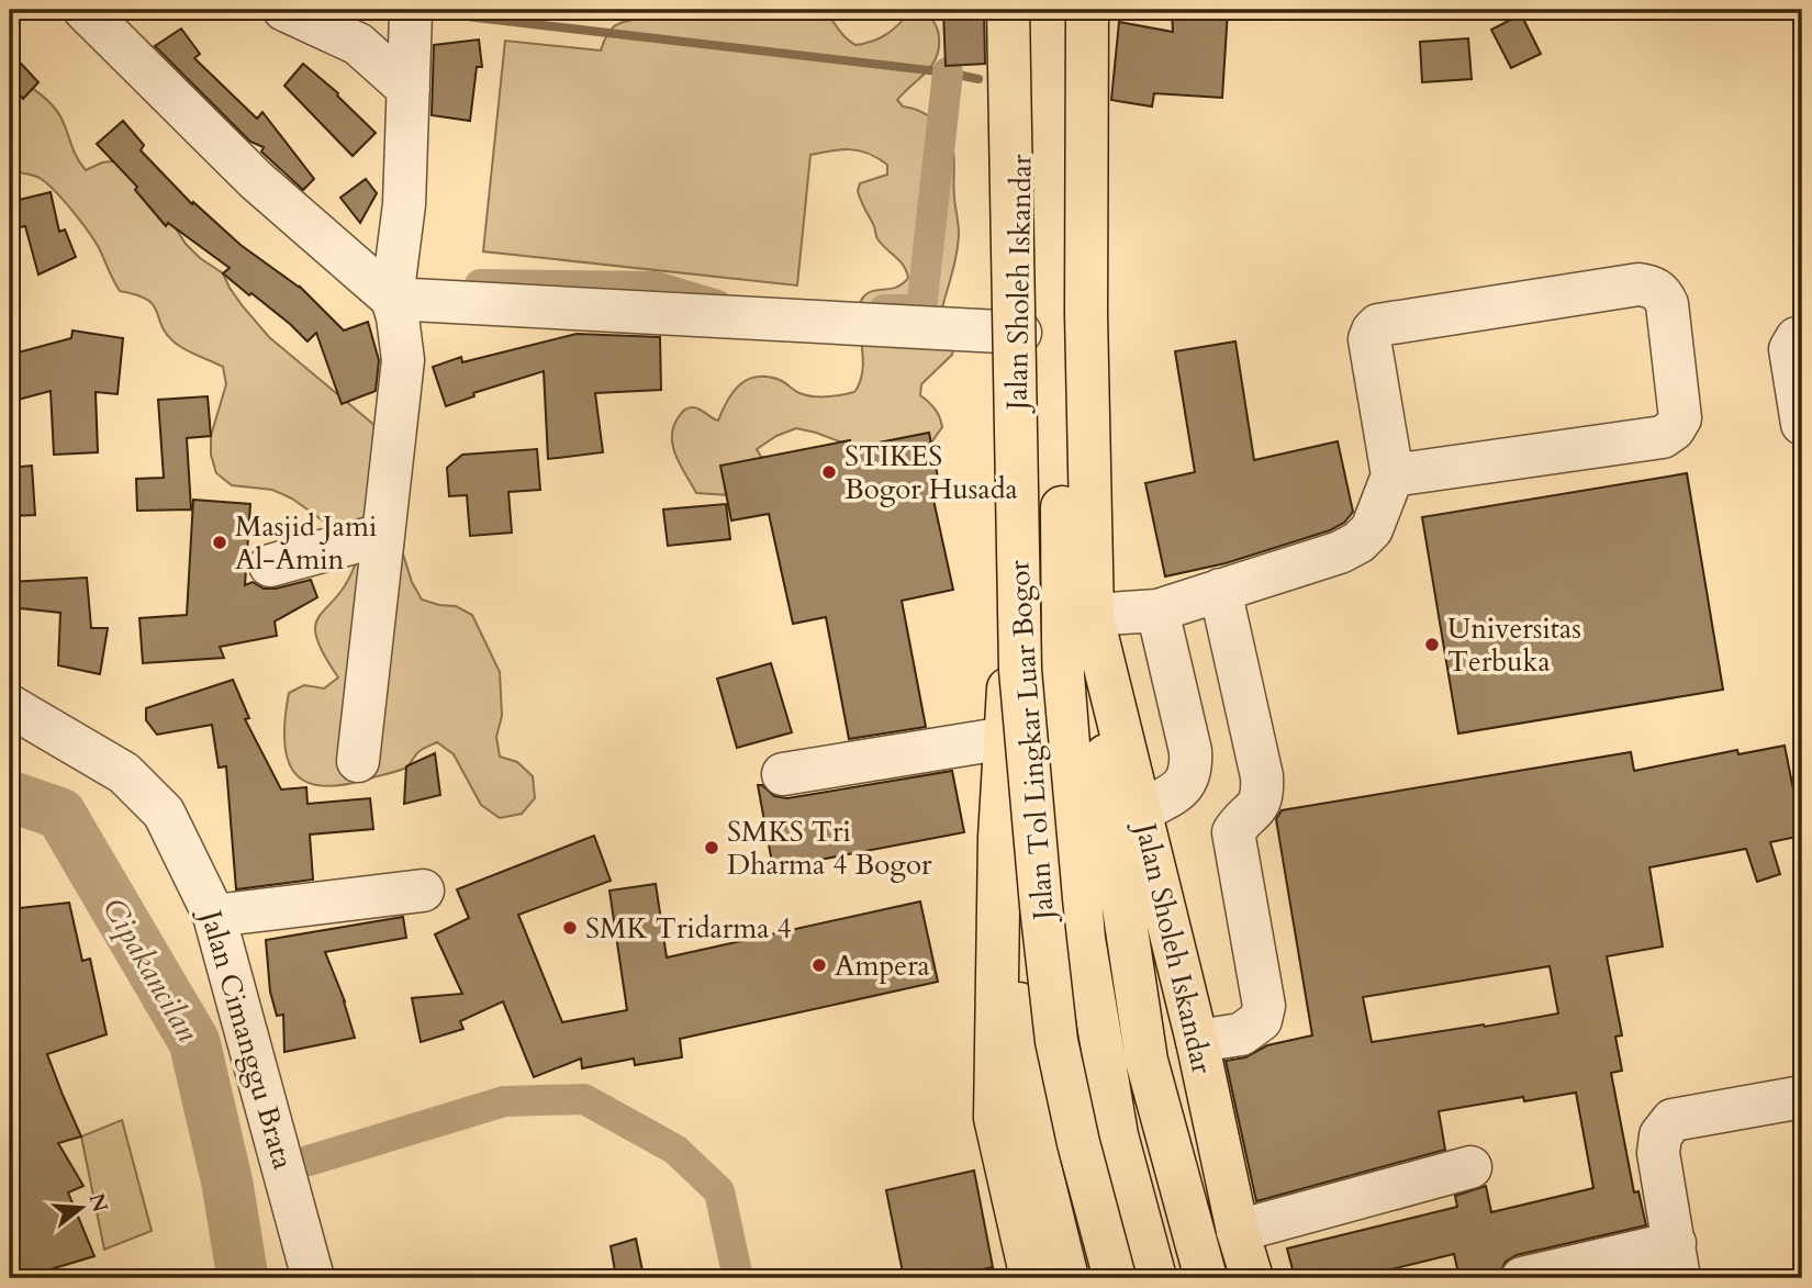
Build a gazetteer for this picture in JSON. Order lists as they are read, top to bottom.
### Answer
{
  "streets": {
    "highway": ["Jalan Sholeh Iskandar", "Jalan Tol Lingkar Luar Bogor"],
    "street": ["Jalan Cimanggu Brata"]
  },
  "water": ["Cipakancilan"],
  "places": [
    "STIKES Bogor Husada",
    "Masjid Jami Al-Amin",
    "Universitas Terbuka",
    "SMKS Tri Dharma 4 Bogor",
    "SMK Tridarma 4",
    "Ampera"
  ],
  "north": "right"
}
